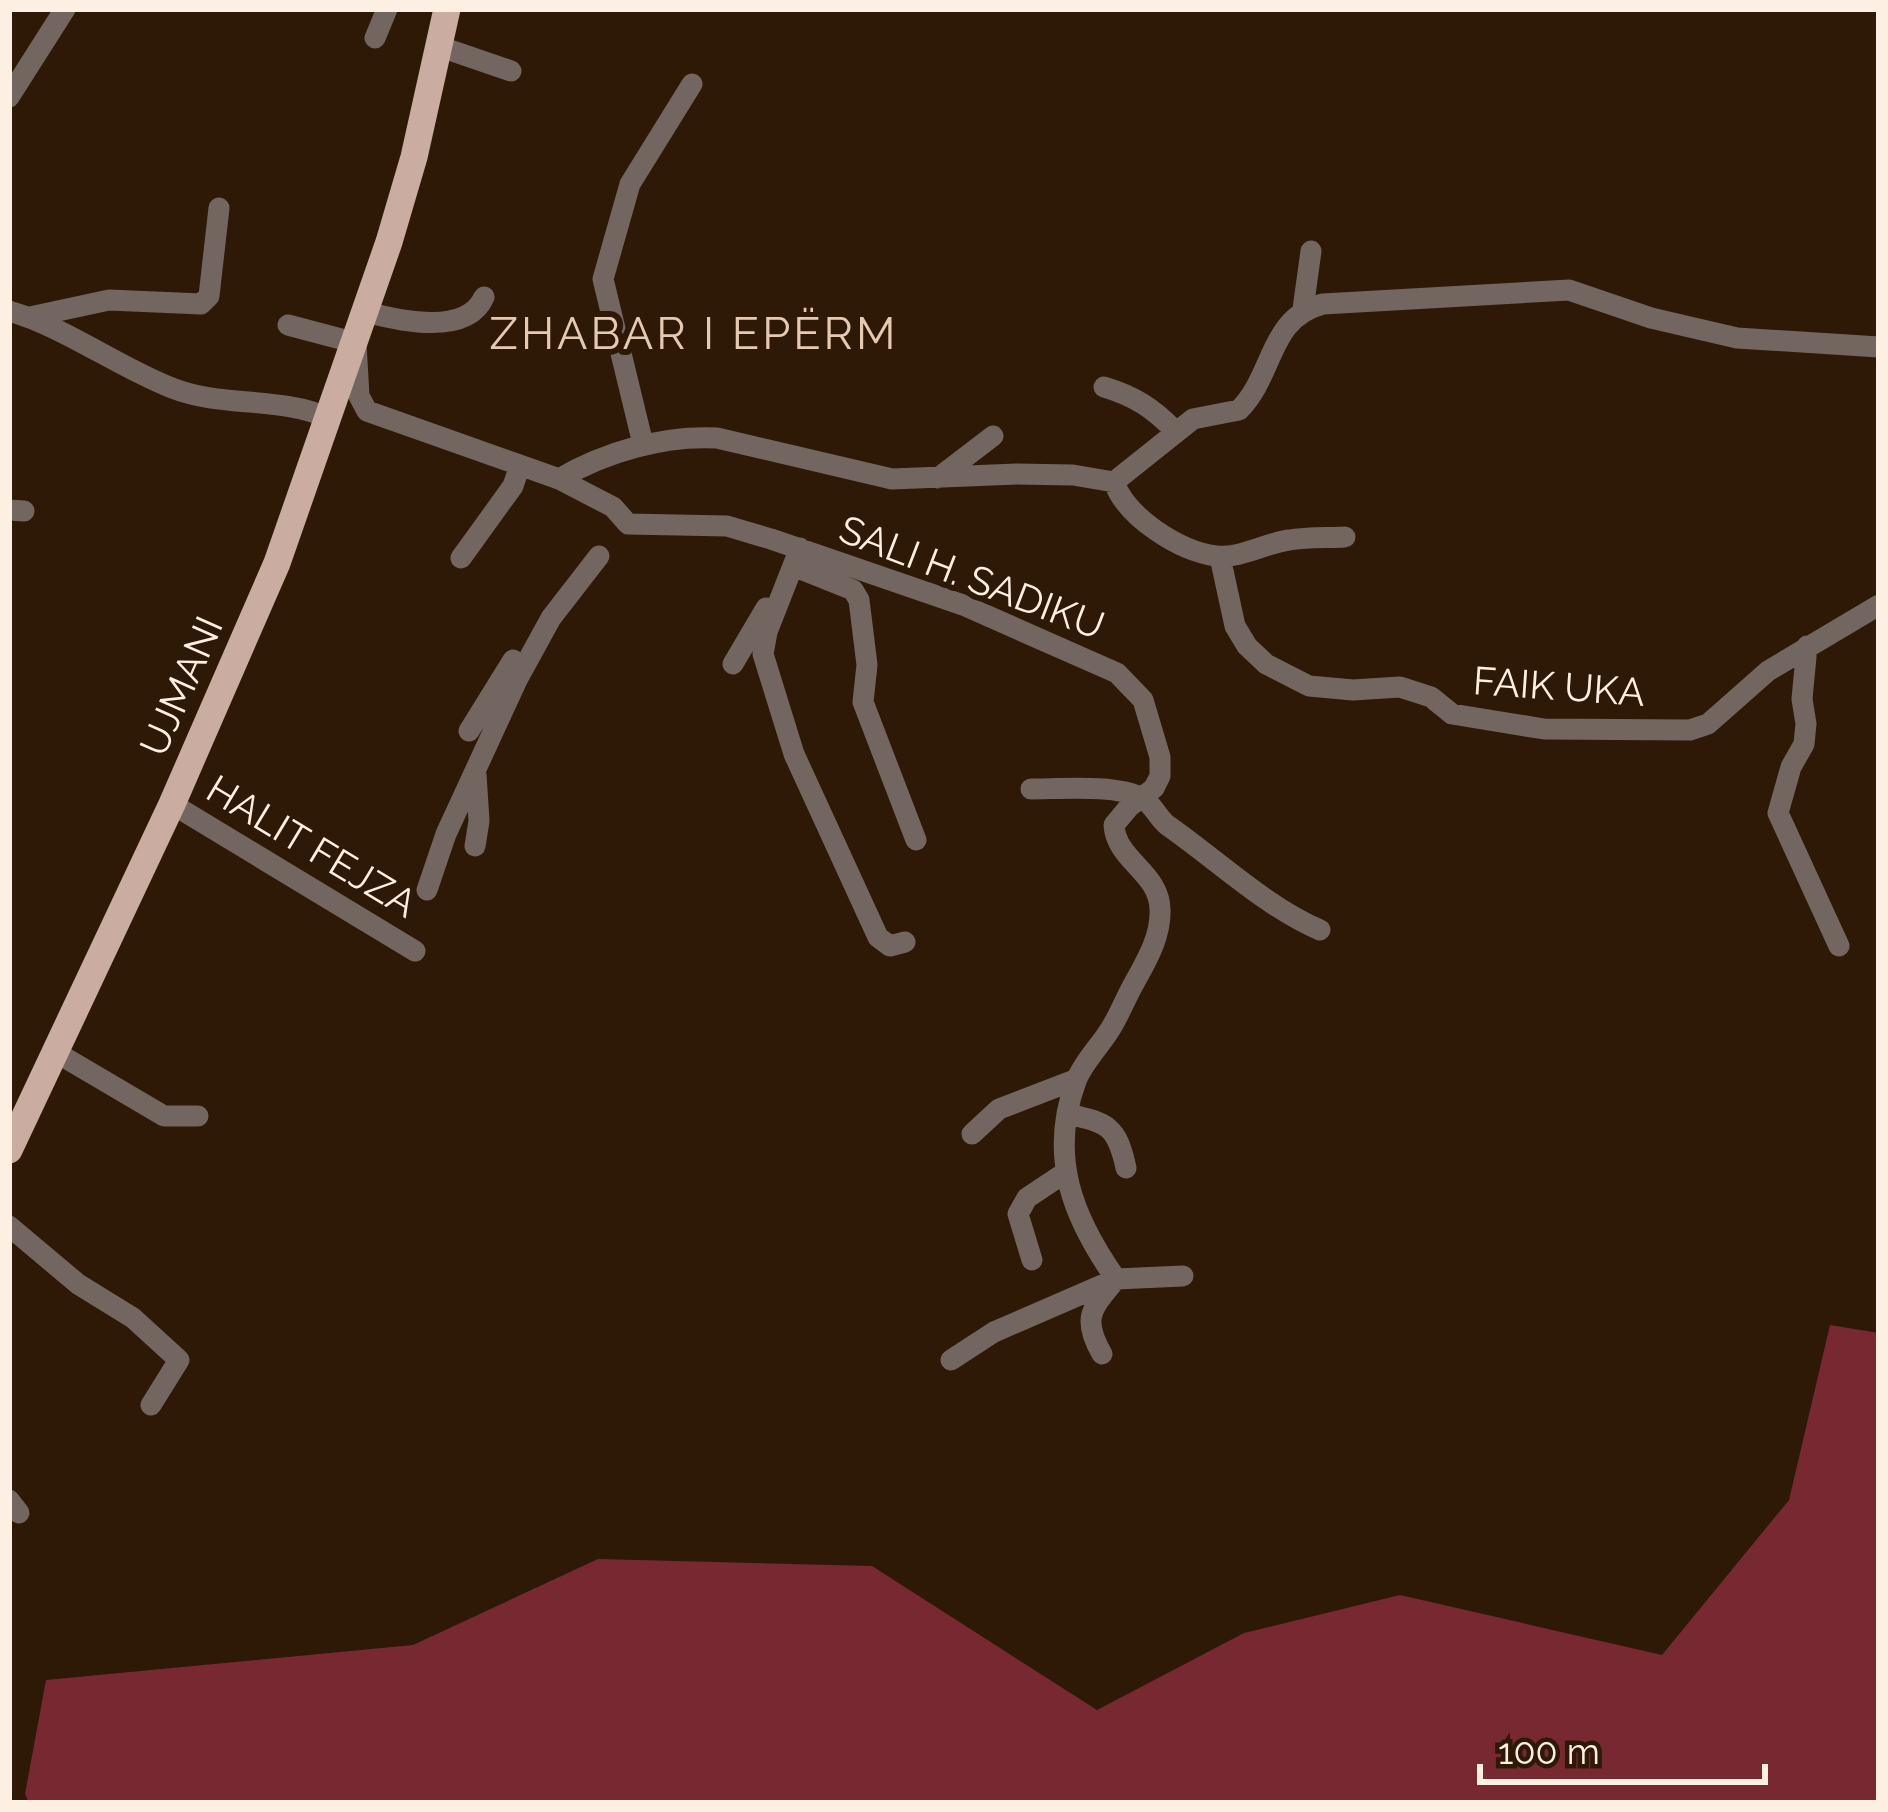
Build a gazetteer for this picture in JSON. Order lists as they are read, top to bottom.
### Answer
{
  "streets": {
    "main road": ["UJMANI"],
    "street": ["SALI H. SADIKU", "FAIK UKA", "HALIT FEJZA"]
  },
  "crossings": [
    ["UJMANI", "HALIT FEJZA"]
  ],
  "districts": ["ZHABAR I EPËRM"],
  "scale_bar": "100 m"
}
